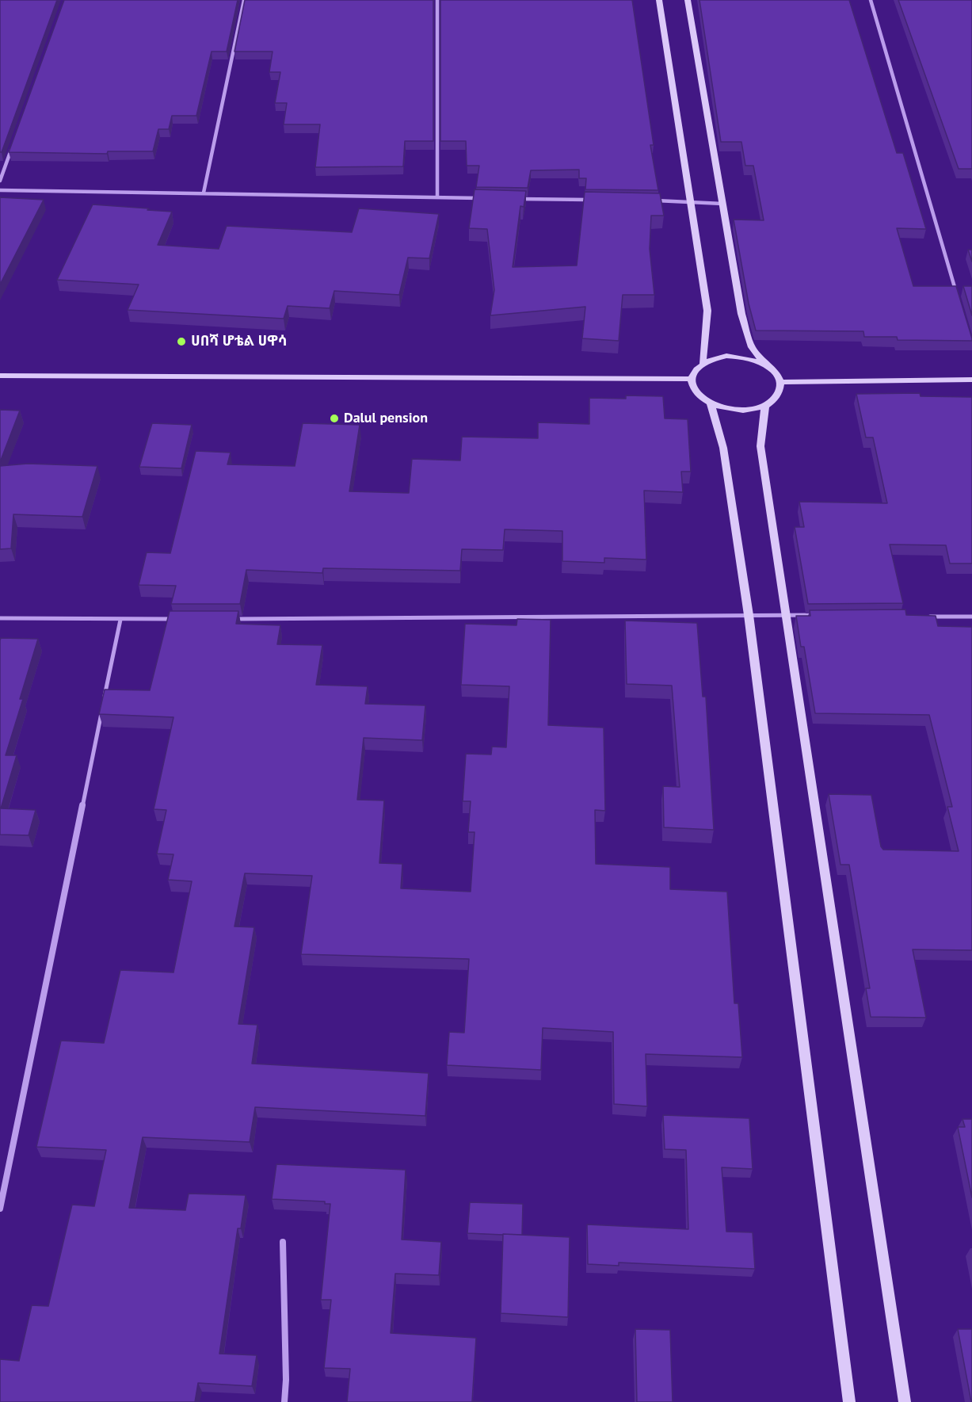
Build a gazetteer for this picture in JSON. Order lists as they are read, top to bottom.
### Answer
{
  "places": ["ሀበሻ ሆቴል ሀዋሳ", "Dalul pension"]
}
